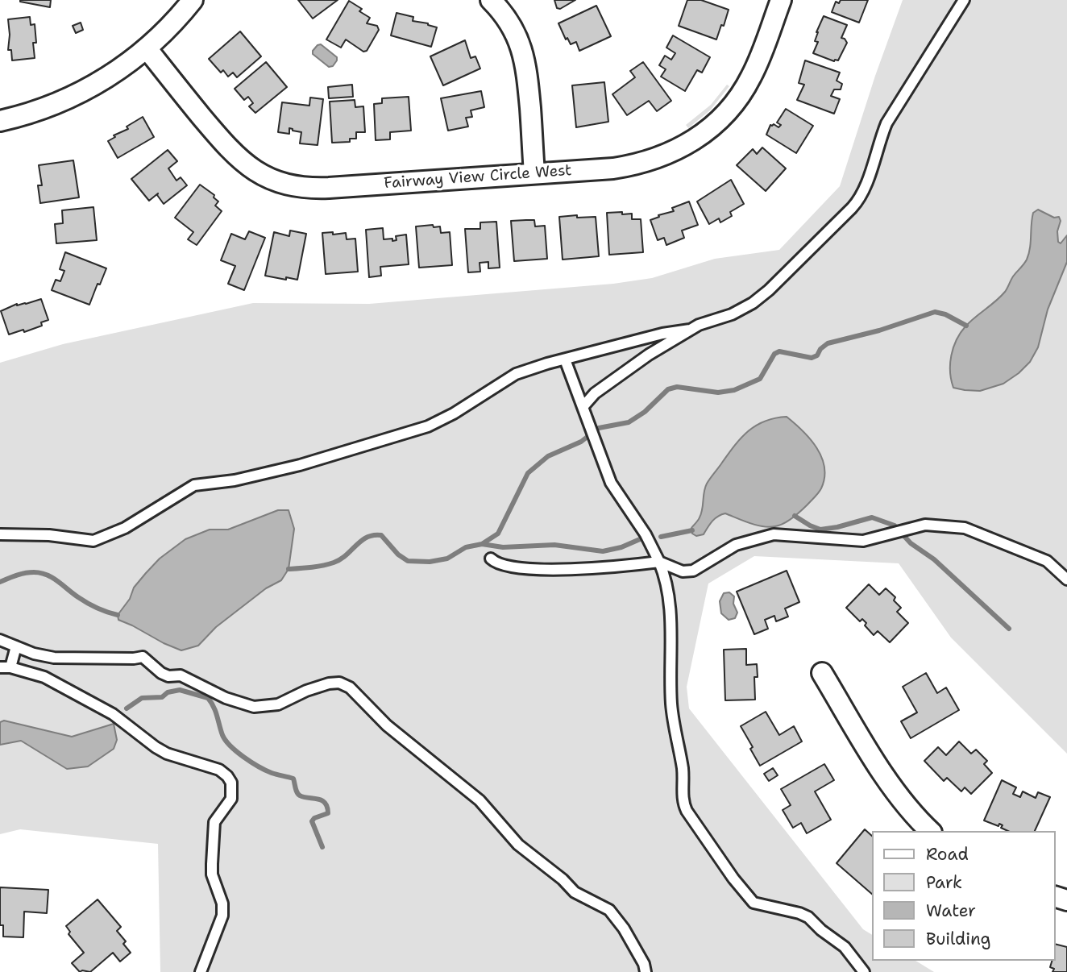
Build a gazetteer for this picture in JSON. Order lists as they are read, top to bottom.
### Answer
{
  "streets": {
    "street": ["Fairway View Circle West"]
  },
  "legend": [
    "Road",
    "Park",
    "Water",
    "Building"
  ]
}
